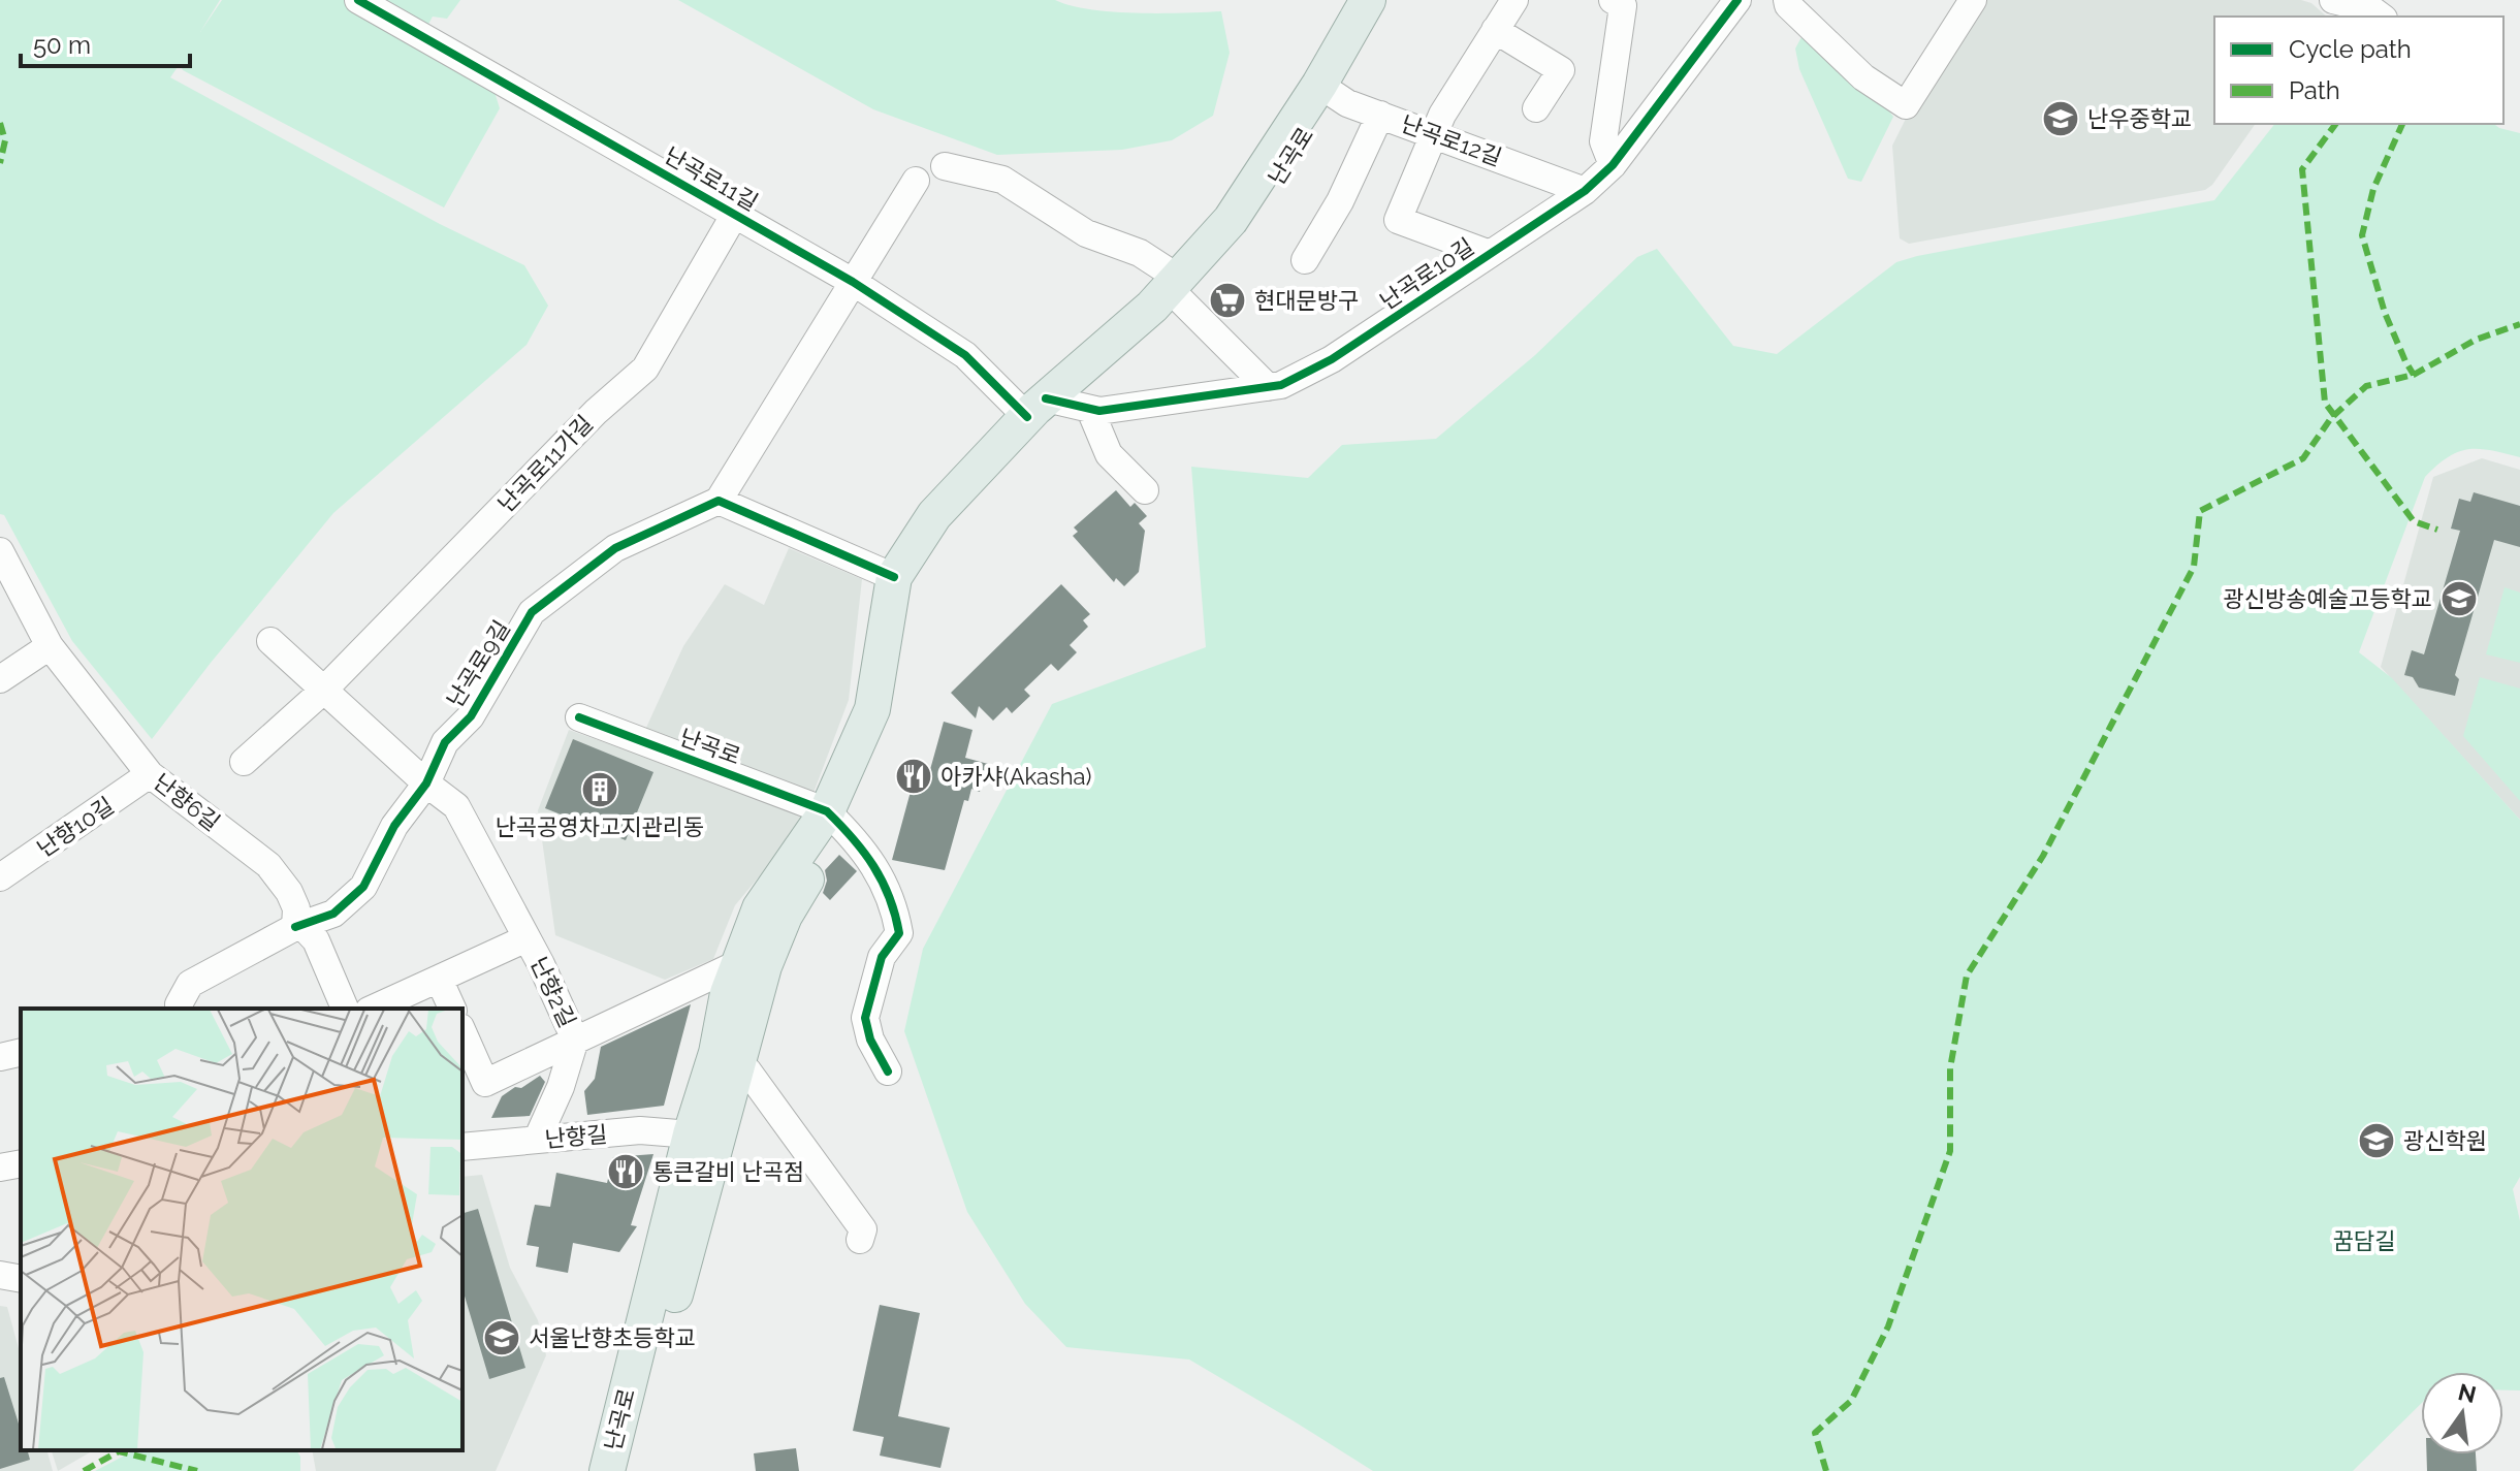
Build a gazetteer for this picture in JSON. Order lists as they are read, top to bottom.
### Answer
{
  "streets": {
    "main road": ["난곡로"],
    "street": [
      "난곡로12길",
      "난곡로11길",
      "난곡로10길",
      "난곡로11가길",
      "난곡로9길",
      "난향6길",
      "난향10길",
      "난향2길",
      "난향길"
    ]
  },
  "crossings": [
    ["난곡로12길", "난곡로"],
    ["난곡로12길", "난곡로10길"],
    ["난곡로", "난곡로11길"],
    ["난곡로", "난곡로10길"],
    ["난곡로", "난향길"],
    ["난곡로11길", "난곡로10길"],
    ["난곡로11길", "난곡로11가길"],
    ["난곡로9길", "난향6길"],
    ["난곡로9길", "난향2길"],
    ["난향6길", "난향10길"],
    ["난향2길", "난향길"]
  ],
  "parks": ["꿈담길"],
  "places": {
    "school or university": [
      "난우중학교",
      "광신방송예술고등학교",
      "광신학원",
      "서울난향초등학교"
    ],
    "supermarket": ["현대문방구"],
    "restaurant": ["아카샤(Akasha)", "통큰갈비 난곡점"],
    "building": ["난곡공영차고지관리동"]
  },
  "legend": ["Cycle path", "Path"],
  "scale_bar": "50 m",
  "north": "top"
}
